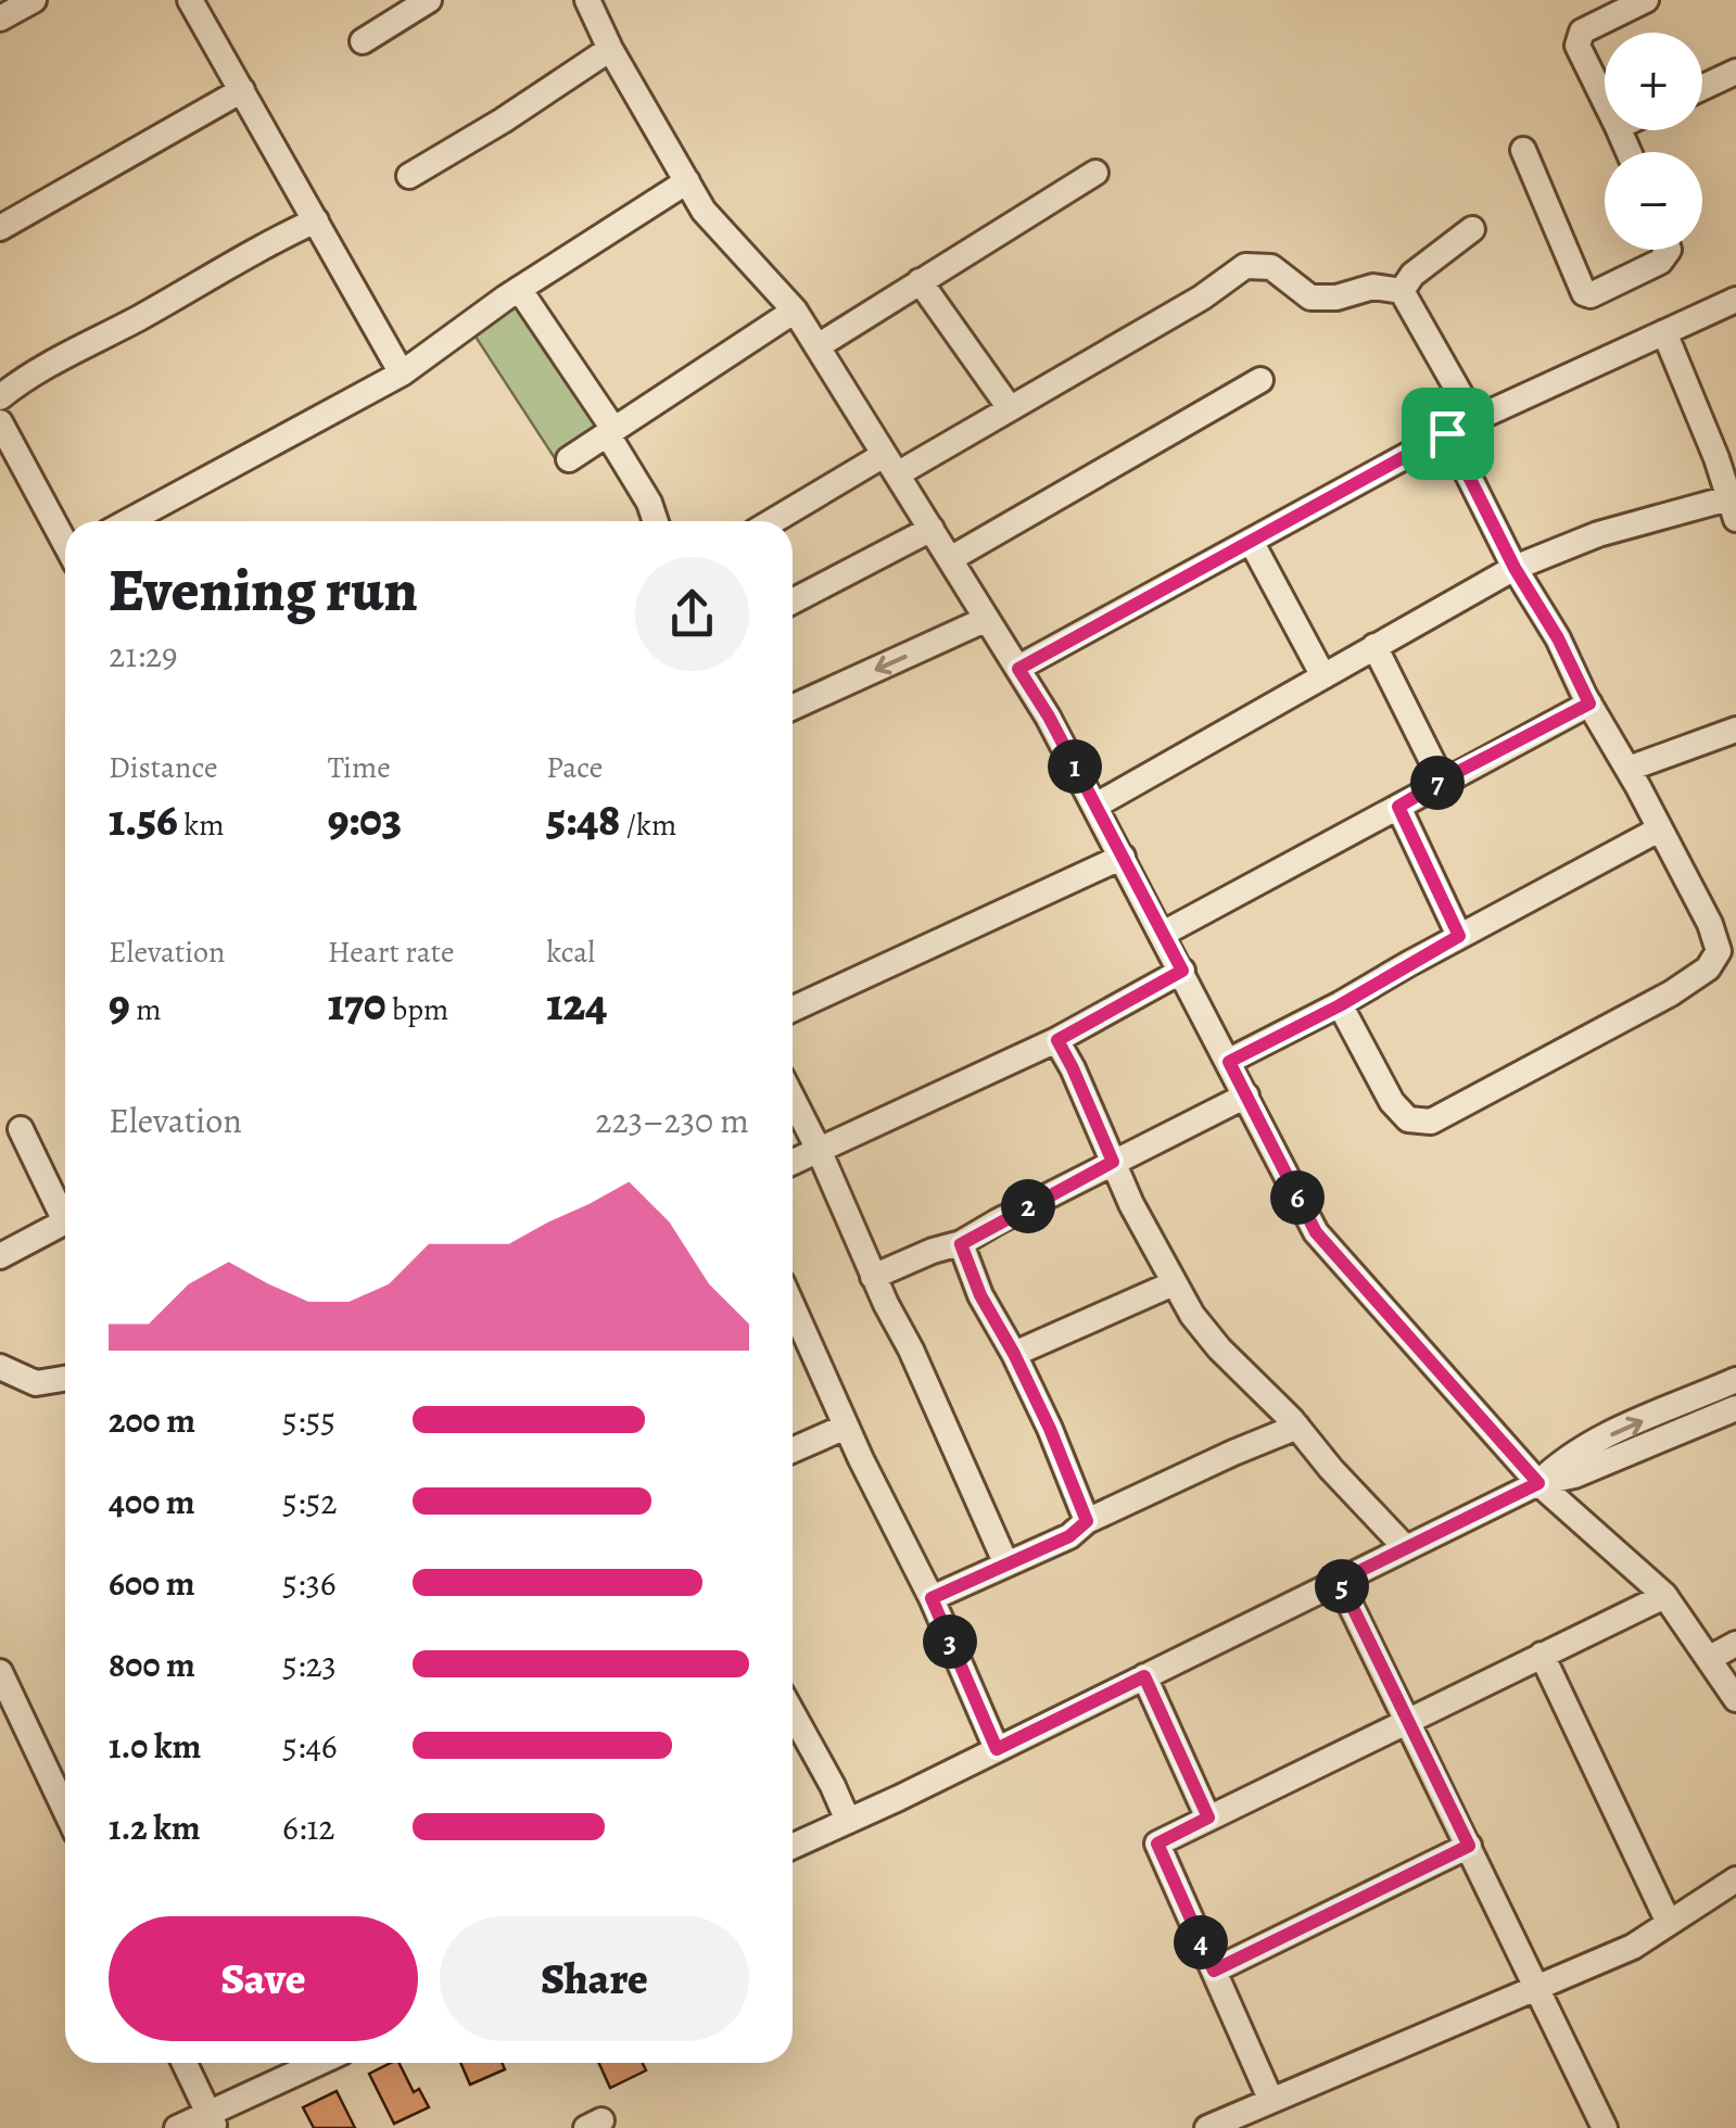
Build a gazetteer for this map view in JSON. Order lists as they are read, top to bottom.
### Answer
{
  "page": {
    "map_buttons": ["+", "−"],
    "heading": ["Evening run", "21:29"],
    "stats": [
      ["Distance", "1.56 km"],
      ["Time", "9:03"],
      ["Pace", "5:48 /km"],
      ["Elevation", "9 m"],
      ["Heart rate", "170 bpm"],
      ["kcal", "124"]
    ],
    "pins": [
      "1",
      "7",
      "6",
      "2",
      "5",
      "3",
      "4"
    ],
    "chart": ["Elevation", "223–230 m"],
    "list": [
      {
        "name": "200 m",
        "note": "5:55"
      },
      {
        "name": "400 m",
        "note": "5:52"
      },
      {
        "name": "600 m",
        "note": "5:36"
      },
      {
        "name": "800 m",
        "note": "5:23"
      },
      {
        "name": "1.0 km",
        "note": "5:46"
      },
      {
        "name": "1.2 km",
        "note": "6:12"
      }
    ],
    "buttons": ["Save", "Share"]
  }
}
